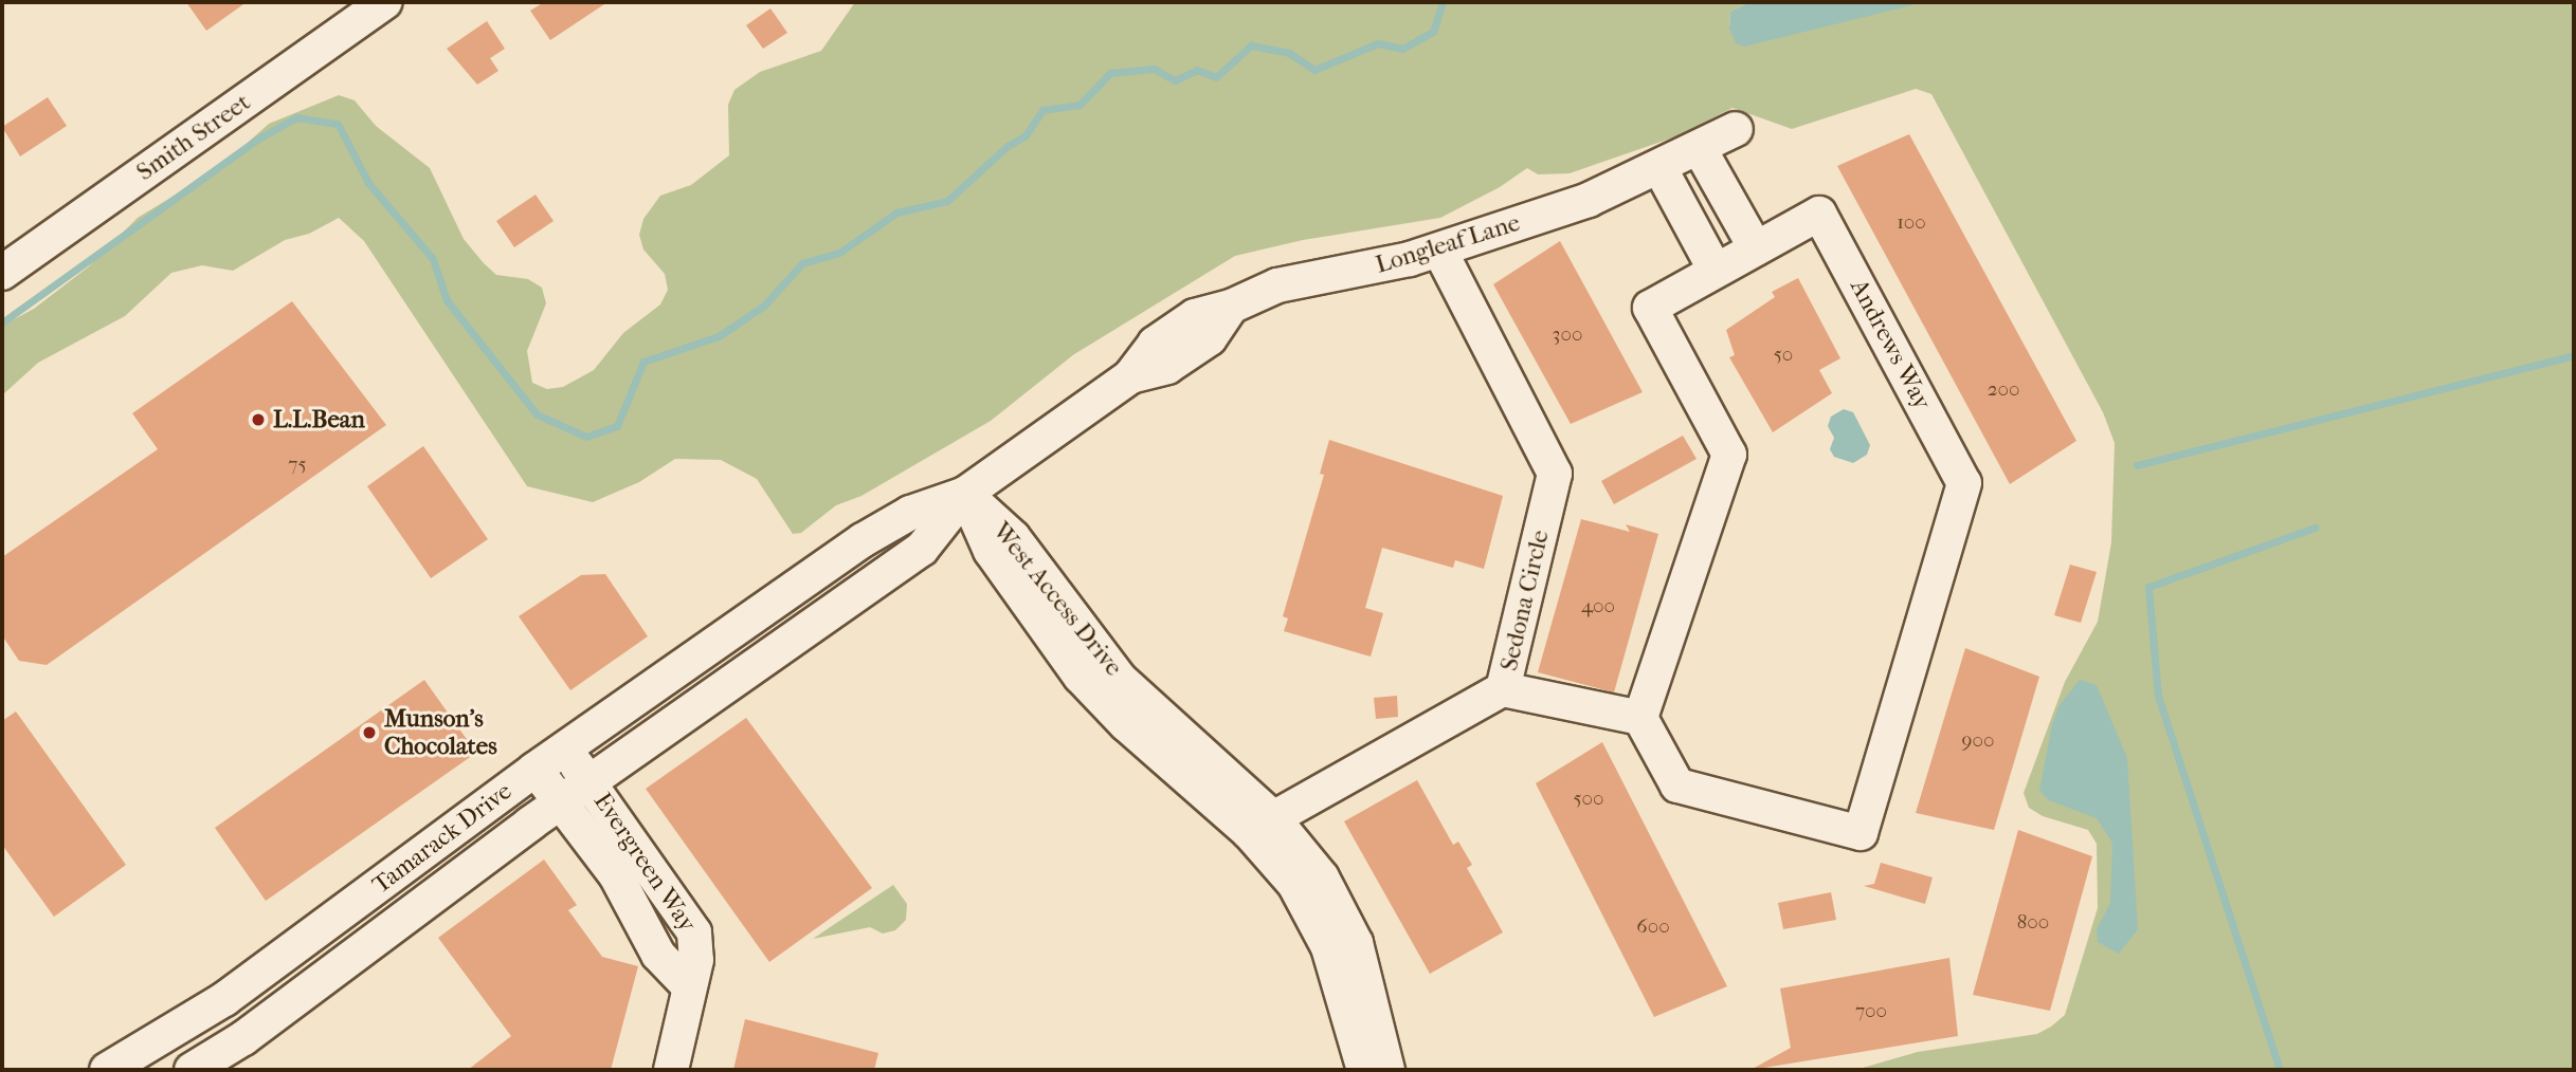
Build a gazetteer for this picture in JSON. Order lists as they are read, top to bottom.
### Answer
{
  "streets": {
    "street": [
      "Smith Street",
      "Longleaf Lane",
      "Andrews Way",
      "West Access Drive",
      "Sedona Circle",
      "Tamarack Drive",
      "Evergreen Way"
    ]
  },
  "crossings": [
    ["Longleaf Lane", "West Access Drive"],
    ["Longleaf Lane", "Sedona Circle"],
    ["Longleaf Lane", "Tamarack Drive"],
    ["West Access Drive", "Sedona Circle"],
    ["West Access Drive", "Tamarack Drive"],
    ["Tamarack Drive", "Evergreen Way"]
  ],
  "places": ["L.L.Bean", "Munson's Chocolates"],
  "house_numbers": [
    "100",
    "300",
    "50",
    "200",
    "75",
    "400",
    "900",
    "500",
    "800",
    "600",
    "700"
  ]
}
